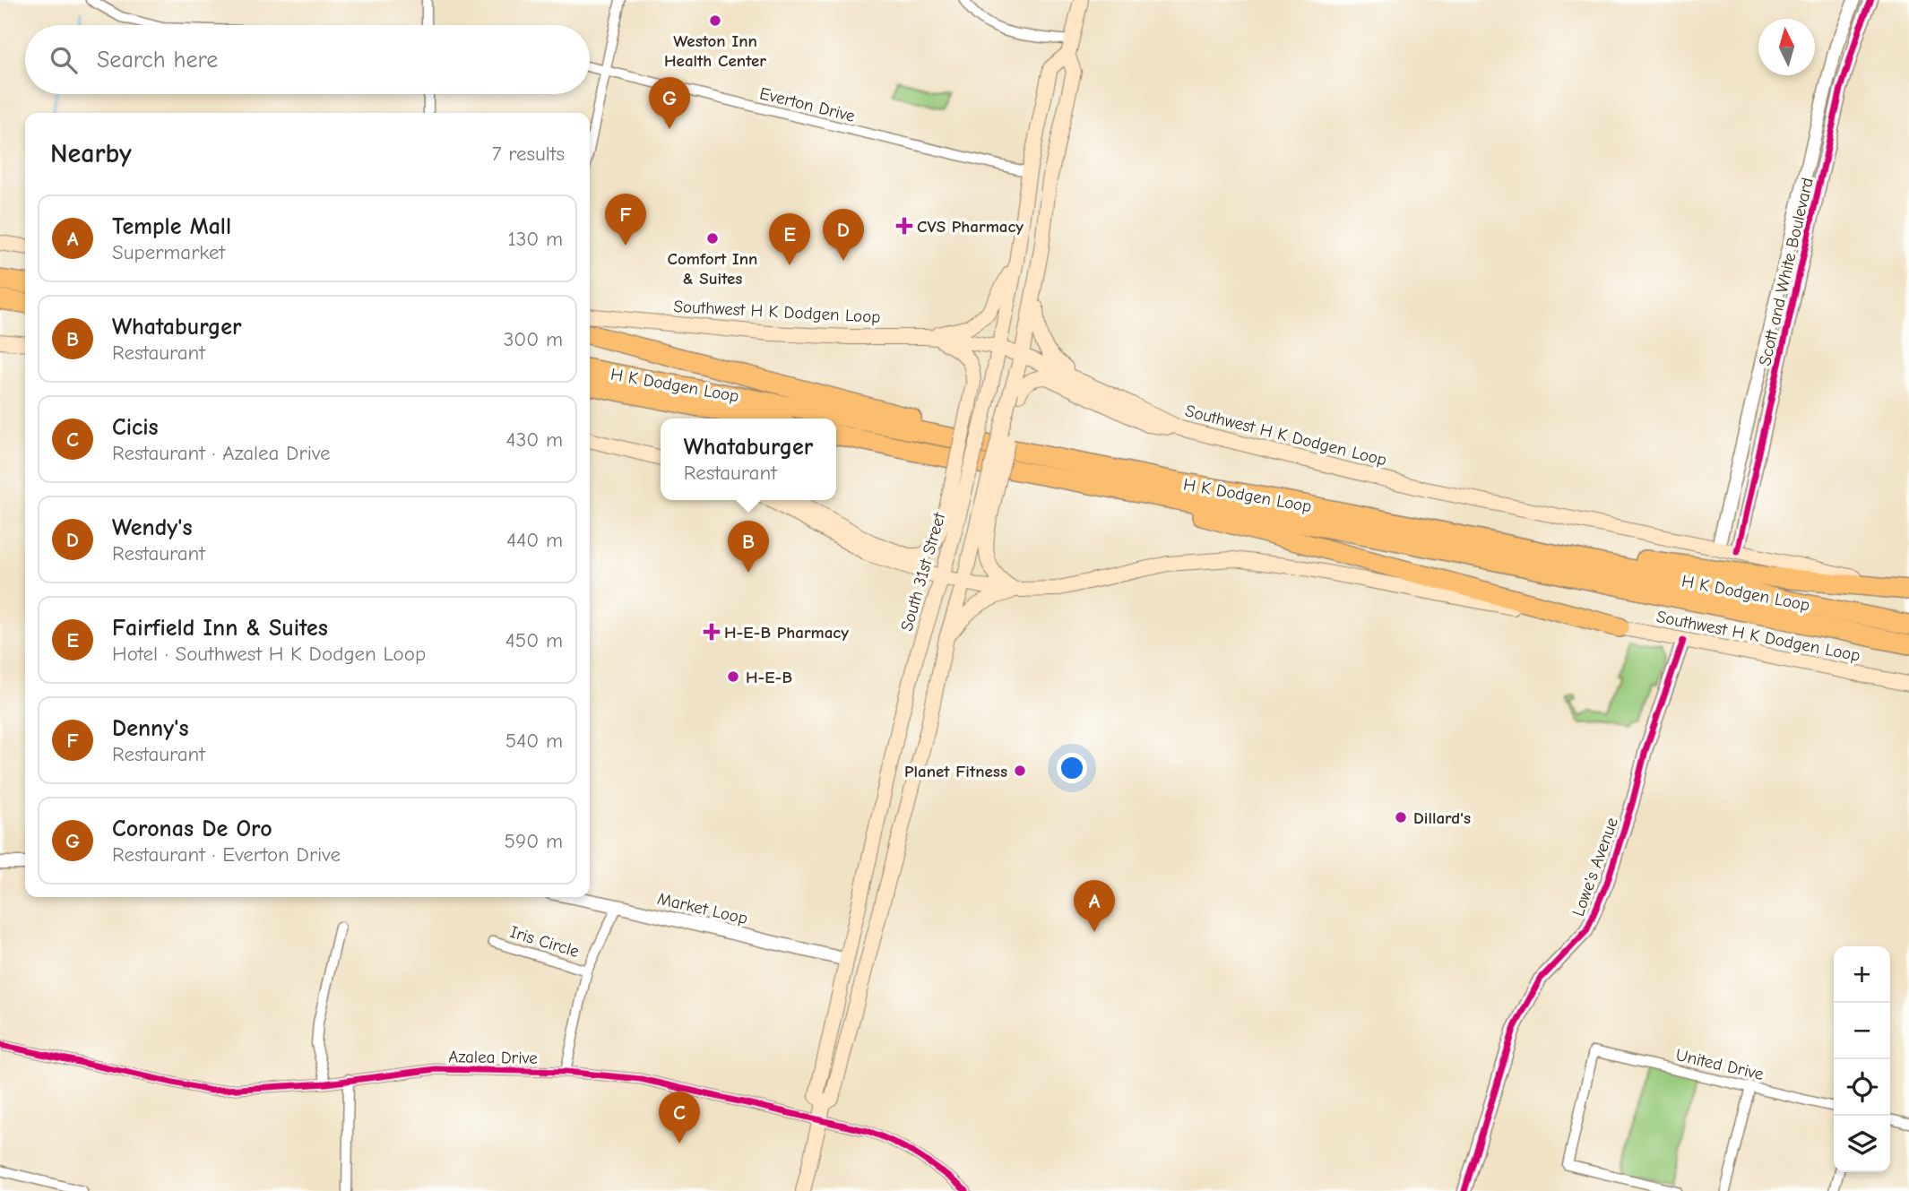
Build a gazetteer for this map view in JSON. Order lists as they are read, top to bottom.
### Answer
{
  "streets": {
    "highway": ["H K Dodgen Loop"],
    "main road": ["Southwest H K Dodgen Loop", "South 31st Street"],
    "street": [
      "Everton Drive",
      "Scott and White Boulevard",
      "Lowe's Avenue",
      "Market Loop",
      "Iris Circle",
      "Azalea Drive",
      "United Drive"
    ]
  },
  "crossings": [
    ["Everton Drive", "South 31st Street"],
    ["Scott and White Boulevard", "Southwest H K Dodgen Loop"],
    ["Southwest H K Dodgen Loop", "South 31st Street"],
    ["Southwest H K Dodgen Loop", "Lowe's Avenue"],
    ["South 31st Street", "Market Loop"],
    ["South 31st Street", "Azalea Drive"]
  ],
  "places": {
    "other": [
      "Weston Inn Health Center",
      "Comfort Inn & Suites",
      "H-E-B",
      "Planet Fitness",
      "Dillard's"
    ],
    "health": ["CVS Pharmacy", "H-E-B Pharmacy"]
  },
  "north": "top",
  "page": {
    "search": "Search here",
    "pins": [
      "G",
      "F",
      "D",
      "E",
      "B",
      "A",
      "C"
    ],
    "heading": ["Nearby", "7 results"],
    "list": [
      {
        "mark": "A",
        "name": "Temple Mall",
        "note": "Supermarket",
        "value": "130 m"
      },
      {
        "mark": "B",
        "name": "Whataburger",
        "note": "Restaurant",
        "value": "300 m"
      },
      {
        "mark": "C",
        "name": "Cicis",
        "note": "Restaurant · Azalea Drive",
        "value": "430 m"
      },
      {
        "mark": "D",
        "name": "Wendy's",
        "note": "Restaurant",
        "value": "440 m"
      },
      {
        "mark": "E",
        "name": "Fairfield Inn & Suites",
        "note": "Hotel · Southwest H K Dodgen Loop",
        "value": "450 m"
      },
      {
        "mark": "F",
        "name": "Denny's",
        "note": "Restaurant",
        "value": "540 m"
      },
      {
        "mark": "G",
        "name": "Coronas De Oro",
        "note": "Restaurant · Everton Drive",
        "value": "590 m"
      }
    ],
    "popup": ["Whataburger", "Restaurant"],
    "map_buttons": ["+", "−"]
  }
}
